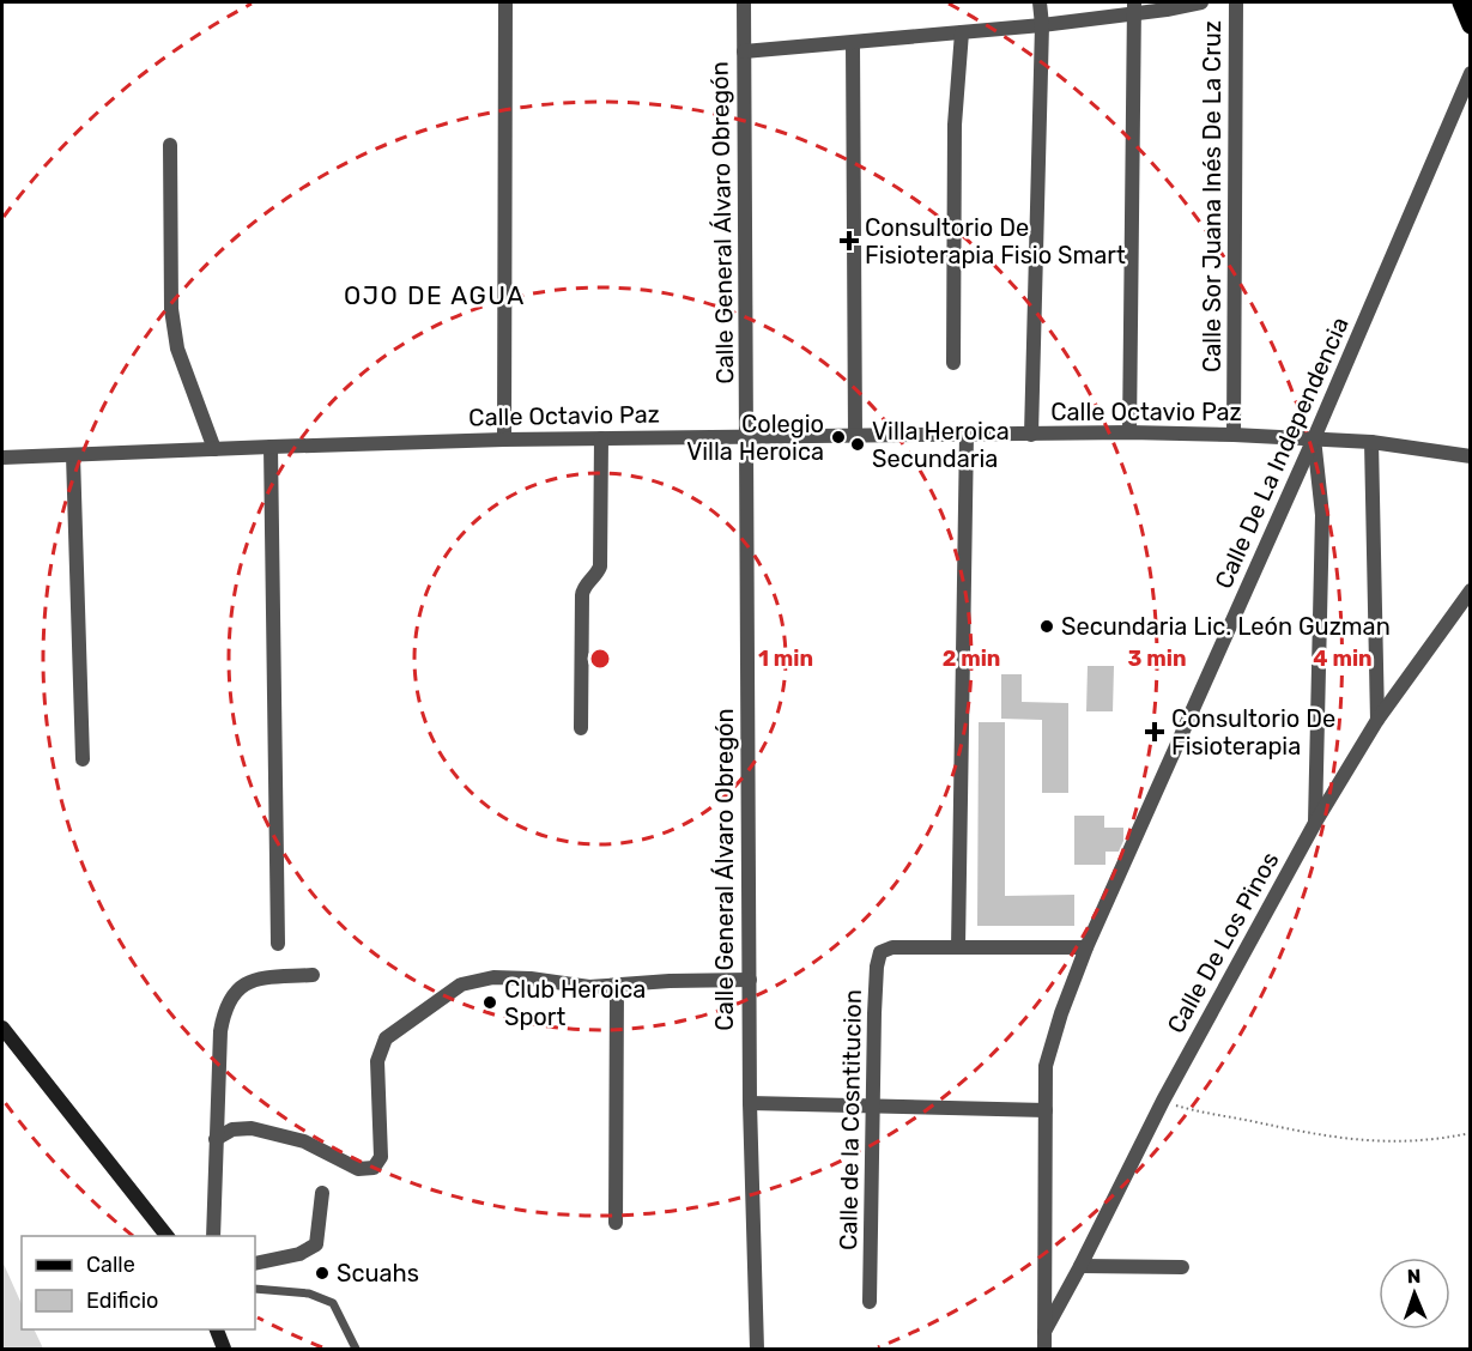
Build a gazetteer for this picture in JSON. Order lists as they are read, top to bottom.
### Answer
{
  "streets": {
    "street": [
      "Calle Sor Juana Inés De La Cruz",
      "Calle General Álvaro Obregón",
      "Calle Octavio Paz",
      "Calle De La Independencia",
      "Calle De Los Pinos",
      "Calle de la Cosntitucion"
    ]
  },
  "crossings": [
    ["Calle Sor Juana Inés De La Cruz", "Calle Octavio Paz"],
    ["Calle General Álvaro Obregón", "Calle Octavio Paz"],
    ["Calle Octavio Paz", "Calle De La Independencia"],
    ["Calle De La Independencia", "Calle De Los Pinos"]
  ],
  "districts": ["OJO DE AGUA"],
  "places": {
    "health": ["Consultorio De Fisioterapia Fisio Smart", "Consultorio De Fisioterapia"],
    "other": [
      "Colegio Villa Heroica",
      "Villa Heroica Secundaria",
      "Secundaria Lic. León Guzman",
      "Club Heroica Sport",
      "Scuahs"
    ]
  },
  "legend": ["Calle", "Edificio"],
  "north": "top",
  "rings": [
    "1 min",
    "2 min",
    "3 min",
    "4 min"
  ]
}
